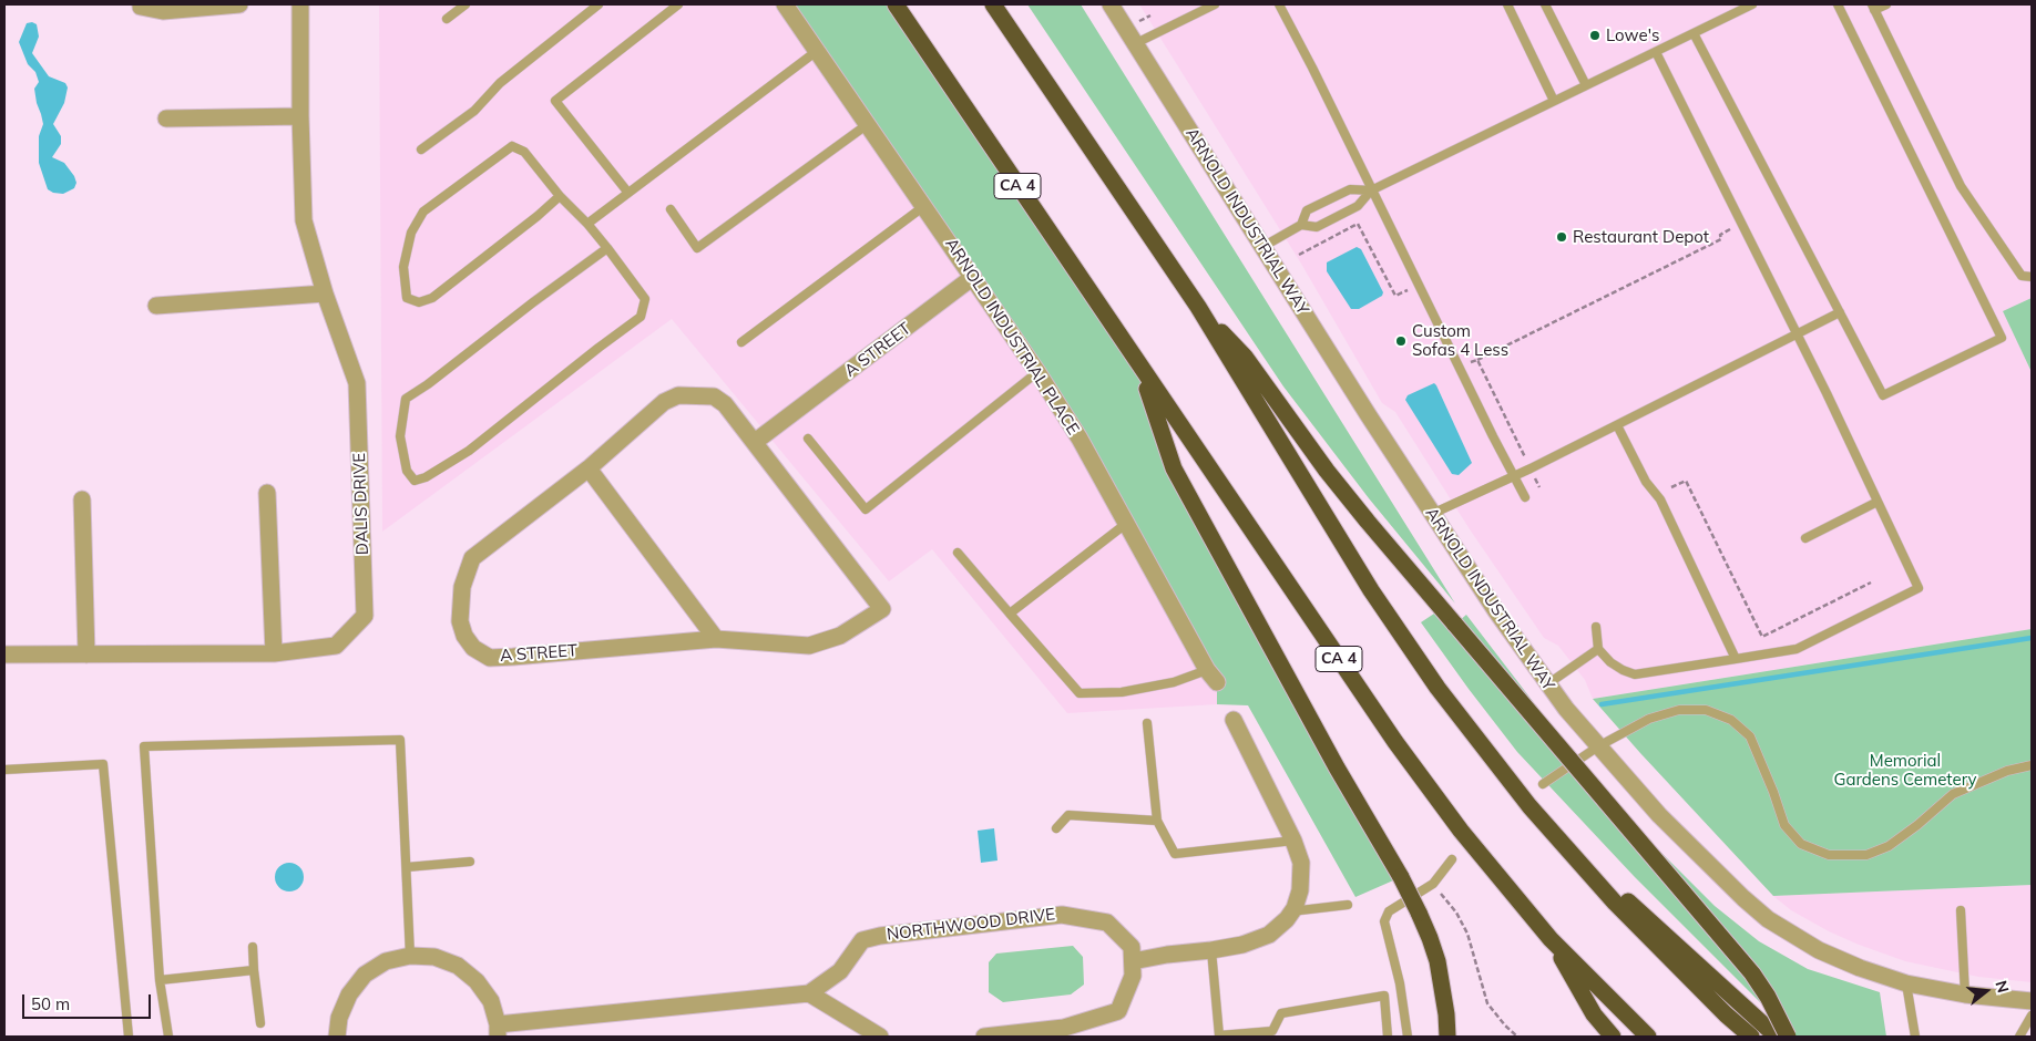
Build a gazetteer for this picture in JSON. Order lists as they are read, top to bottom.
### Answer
{
  "streets": {
    "highway": ["CA 4"],
    "street": [
      "ARNOLD INDUSTRIAL WAY",
      "ARNOLD INDUSTRIAL PLACE",
      "A STREET",
      "DALIS DRIVE",
      "NORTHWOOD DRIVE"
    ]
  },
  "crossings": [
    ["ARNOLD INDUSTRIAL PLACE", "A STREET"]
  ],
  "parks": ["Memorial Gardens Cemetery"],
  "places": ["Lowe's", "Restaurant Depot", "Custom Sofas 4 Less"],
  "scale_bar": "50 m",
  "north": "right"
}
